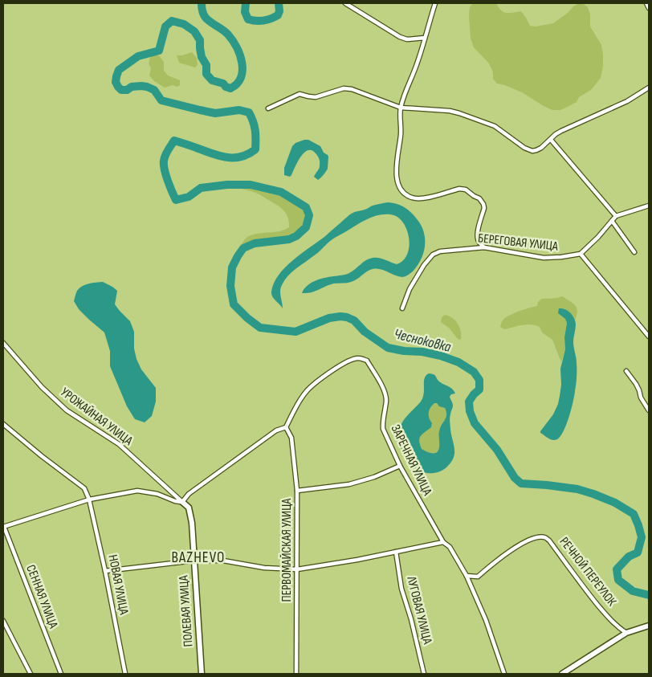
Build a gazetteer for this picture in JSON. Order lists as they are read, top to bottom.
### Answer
{
  "streets": {
    "street": [
      "БЕРЕГОВАЯ УЛИЦА",
      "УРОЖАЙНАЯ УЛИЦА",
      "ЗАРЕЧНАЯ УЛИЦА",
      "ПЕРВОМАЙСКАЯ УЛИЦА",
      "РЕЧНОЙ ПЕРЕУЛОК",
      "НОВАЯ УЛИЦА",
      "СЕННАЯ УЛИЦА",
      "ЛУГОВАЯ УЛИЦА",
      "ПОЛЕВАЯ УЛИЦА"
    ]
  },
  "crossings": [
    ["УРОЖАЙНАЯ УЛИЦА", "ПОЛЕВАЯ УЛИЦА"],
    ["ЗАРЕЧНАЯ УЛИЦА", "ПЕРВОМАЙСКАЯ УЛИЦА"],
    ["ЗАРЕЧНАЯ УЛИЦА", "РЕЧНОЙ ПЕРЕУЛОК"]
  ],
  "districts": ["BAZHEVO"],
  "water": ["Чесноковка"]
}
